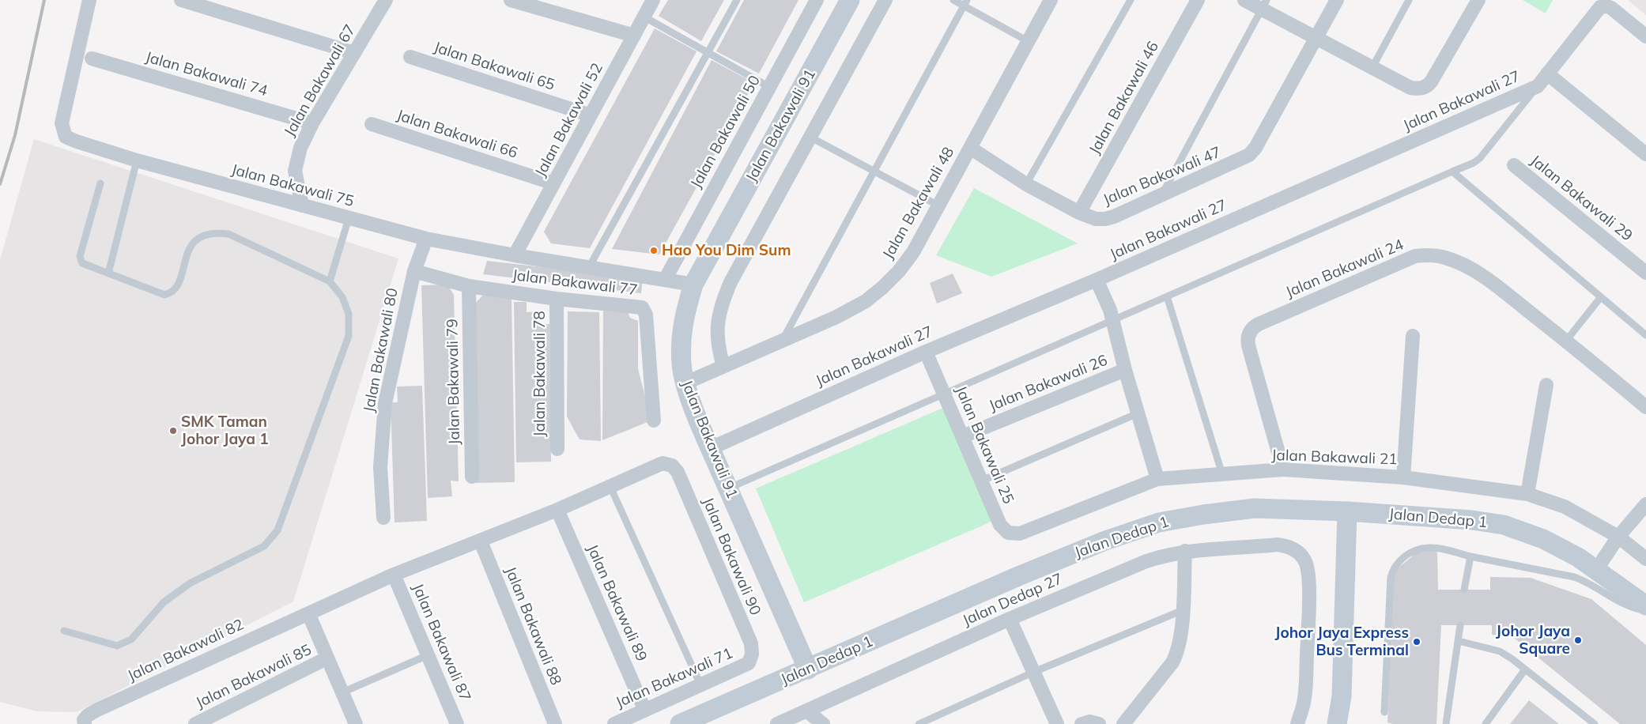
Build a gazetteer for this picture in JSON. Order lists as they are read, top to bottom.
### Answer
{
  "streets": {
    "main road": ["Jalan Bakawali 91", "Jalan Dedap 1"],
    "street": [
      "Jalan Bakawali 65",
      "Jalan Bakawali 74",
      "Jalan Bakawali 67",
      "Jalan Bakawali 46",
      "Jalan Bakawali 27",
      "Jalan Bakawali 52",
      "Jalan Bakawali 50",
      "Jalan Bakawali 66",
      "Jalan Bakawali 47",
      "Jalan Bakawali 75",
      "Jalan Bakawali 29",
      "Jalan Bakawali 48",
      "Jalan Bakawali 24",
      "Jalan Bakawali 77",
      "Jalan Bakawali 80",
      "Jalan Bakawali 78",
      "Jalan Bakawali 79",
      "Jalan Bakawali 26",
      "Jalan Bakawali 25",
      "Jalan Bakawali 21",
      "Jalan Bakawali 90",
      "Jalan Dedap 27",
      "Jalan Bakawali 89",
      "Jalan Bakawali 88",
      "Jalan Bakawali 87",
      "Jalan Bakawali 82",
      "Jalan Bakawali 85",
      "Jalan Bakawali 71"
    ]
  },
  "crossings": [
    ["Jalan Bakawali 65", "Jalan Bakawali 52"],
    ["Jalan Bakawali 74", "Jalan Bakawali 67"],
    ["Jalan Bakawali 67", "Jalan Bakawali 75"],
    ["Jalan Bakawali 46", "Jalan Bakawali 47"],
    ["Jalan Bakawali 27", "Jalan Bakawali 91"],
    ["Jalan Bakawali 27", "Jalan Bakawali 25"],
    ["Jalan Bakawali 52", "Jalan Bakawali 66"],
    ["Jalan Bakawali 52", "Jalan Bakawali 75"],
    ["Jalan Bakawali 91", "Jalan Bakawali 75"],
    ["Jalan Bakawali 91", "Jalan Bakawali 48"],
    ["Jalan Bakawali 91", "Jalan Dedap 1"],
    ["Jalan Bakawali 50", "Jalan Bakawali 75"],
    ["Jalan Bakawali 47", "Jalan Bakawali 48"],
    ["Jalan Bakawali 75", "Jalan Bakawali 80"],
    ["Jalan Bakawali 24", "Jalan Bakawali 21"],
    ["Jalan Bakawali 77", "Jalan Bakawali 80"],
    ["Jalan Bakawali 77", "Jalan Bakawali 78"],
    ["Jalan Bakawali 77", "Jalan Bakawali 79"],
    ["Jalan Bakawali 26", "Jalan Bakawali 25"],
    ["Jalan Bakawali 25", "Jalan Bakawali 21"],
    ["Jalan Bakawali 90", "Jalan Bakawali 82"],
    ["Jalan Bakawali 90", "Jalan Bakawali 71"],
    ["Jalan Bakawali 89", "Jalan Bakawali 82"],
    ["Jalan Bakawali 89", "Jalan Bakawali 71"],
    ["Jalan Bakawali 88", "Jalan Bakawali 82"],
    ["Jalan Bakawali 87", "Jalan Bakawali 82"]
  ],
  "places": [
    "Hao You Dim Sum",
    "SMK Taman Johor Jaya 1",
    "Johor Jaya Square",
    "Johor Jaya Express Bus Terminal"
  ]
}
